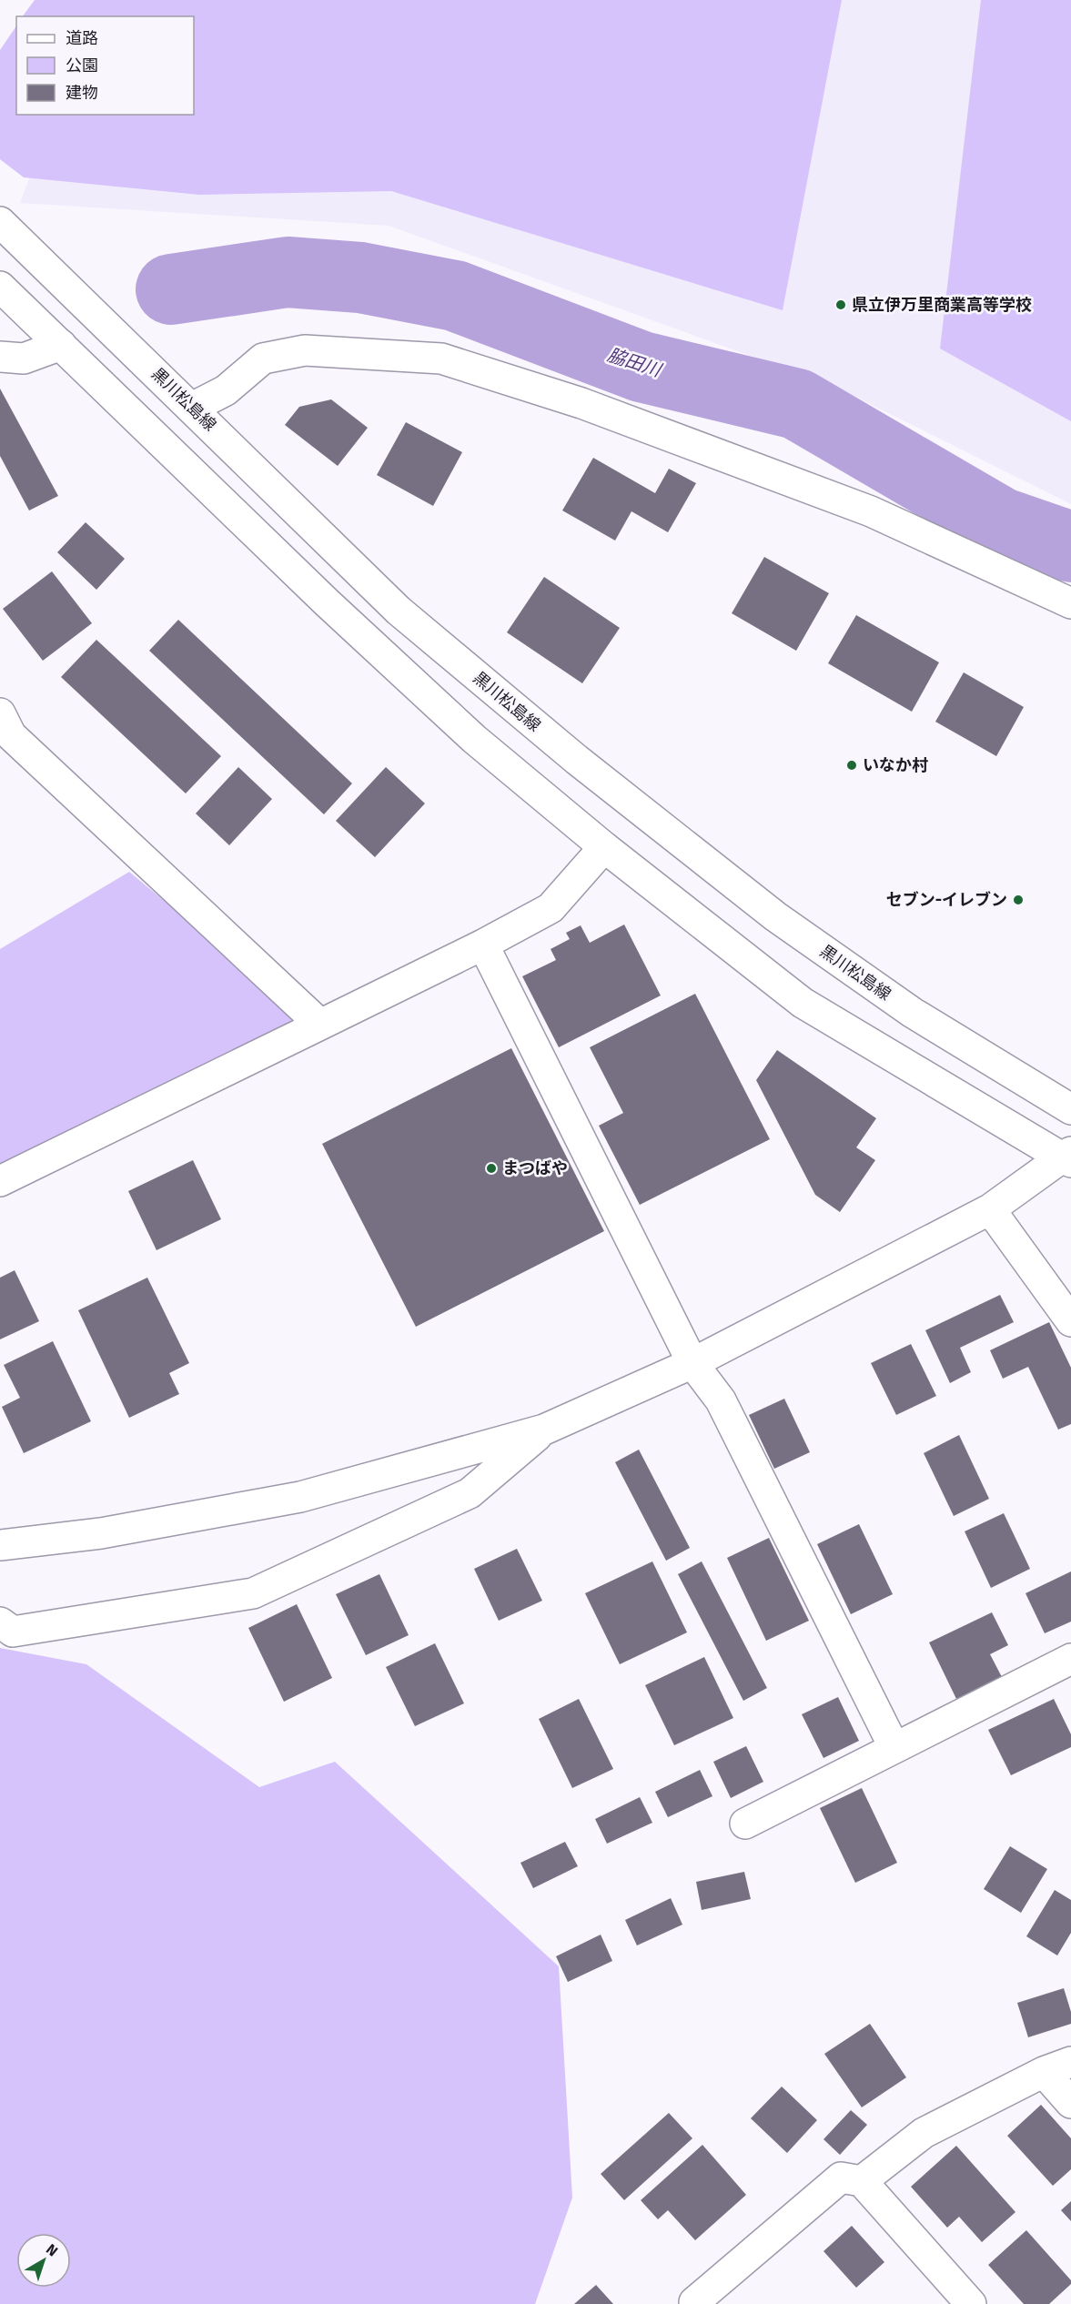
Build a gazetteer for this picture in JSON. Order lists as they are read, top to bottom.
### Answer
{
  "streets": {
    "street": ["黒川松島線"]
  },
  "water": ["脇田川"],
  "places": [
    "県立伊万里商業高等学校",
    "いなか村",
    "セブン-イレブン",
    "まつばや"
  ],
  "legend": ["道路", "公園", "建物"],
  "north": "top right"
}
